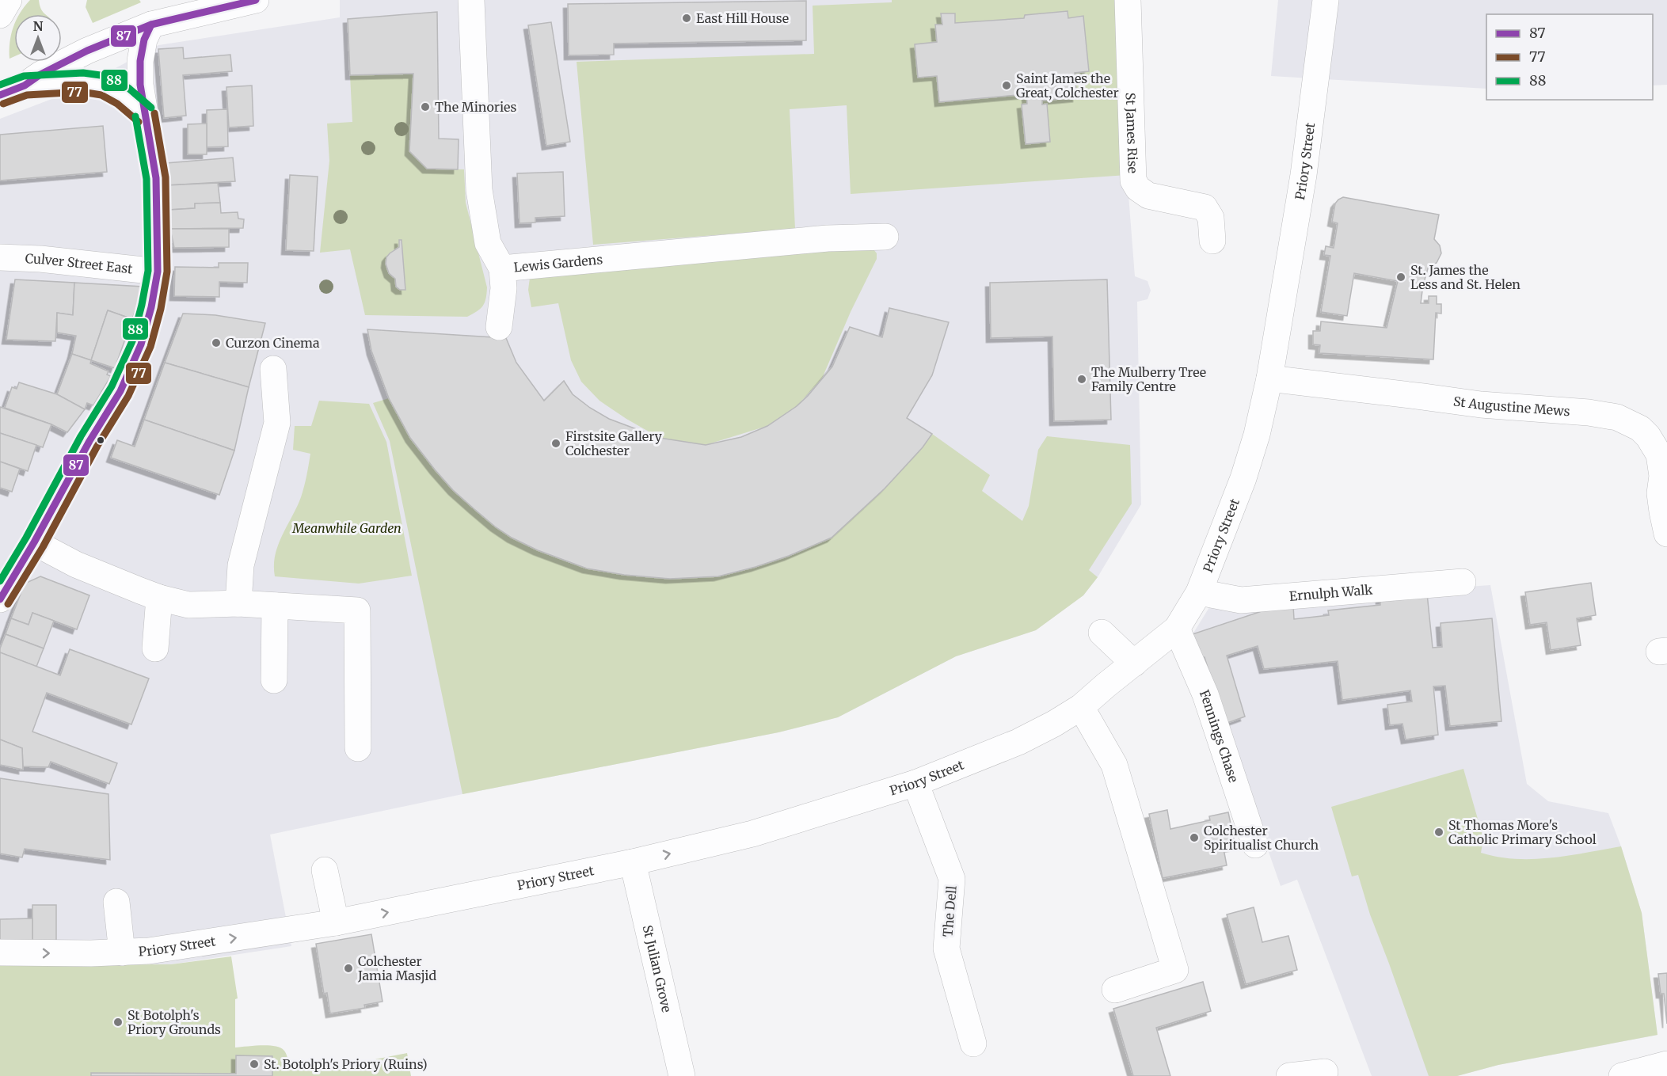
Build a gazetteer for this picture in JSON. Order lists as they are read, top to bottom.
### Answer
{
  "streets": {
    "street": [
      "St James Rise",
      "Priory Street",
      "Culver Street East",
      "Lewis Gardens",
      "St Augustine Mews",
      "Ernulph Walk",
      "Fennings Chase",
      "The Dell",
      "St Julian Grove"
    ]
  },
  "crossings": [
    ["Priory Street", "St Augustine Mews"],
    ["Priory Street", "Ernulph Walk"],
    ["Priory Street", "Fennings Chase"],
    ["Priory Street", "The Dell"],
    ["Priory Street", "St Julian Grove"]
  ],
  "one_way": ["Priory Street"],
  "parks": ["Meanwhile Garden"],
  "places": [
    "East Hill House",
    "Saint James the Great, Colchester",
    "The Minories",
    "St. James the Less and St. Helen",
    "Curzon Cinema",
    "The Mulberry Tree Family Centre",
    "Firstsite Gallery Colchester",
    "St Thomas More's Catholic Primary School",
    "Colchester Spiritualist Church",
    "Colchester Jamia Masjid",
    "St Botolph's Priory Grounds",
    "St. Botolph's Priory (Ruins)"
  ],
  "lines": ["transit line 87", "transit line 88", "transit line 77"],
  "legend": ["87", "77", "88"],
  "north": "top"
}
